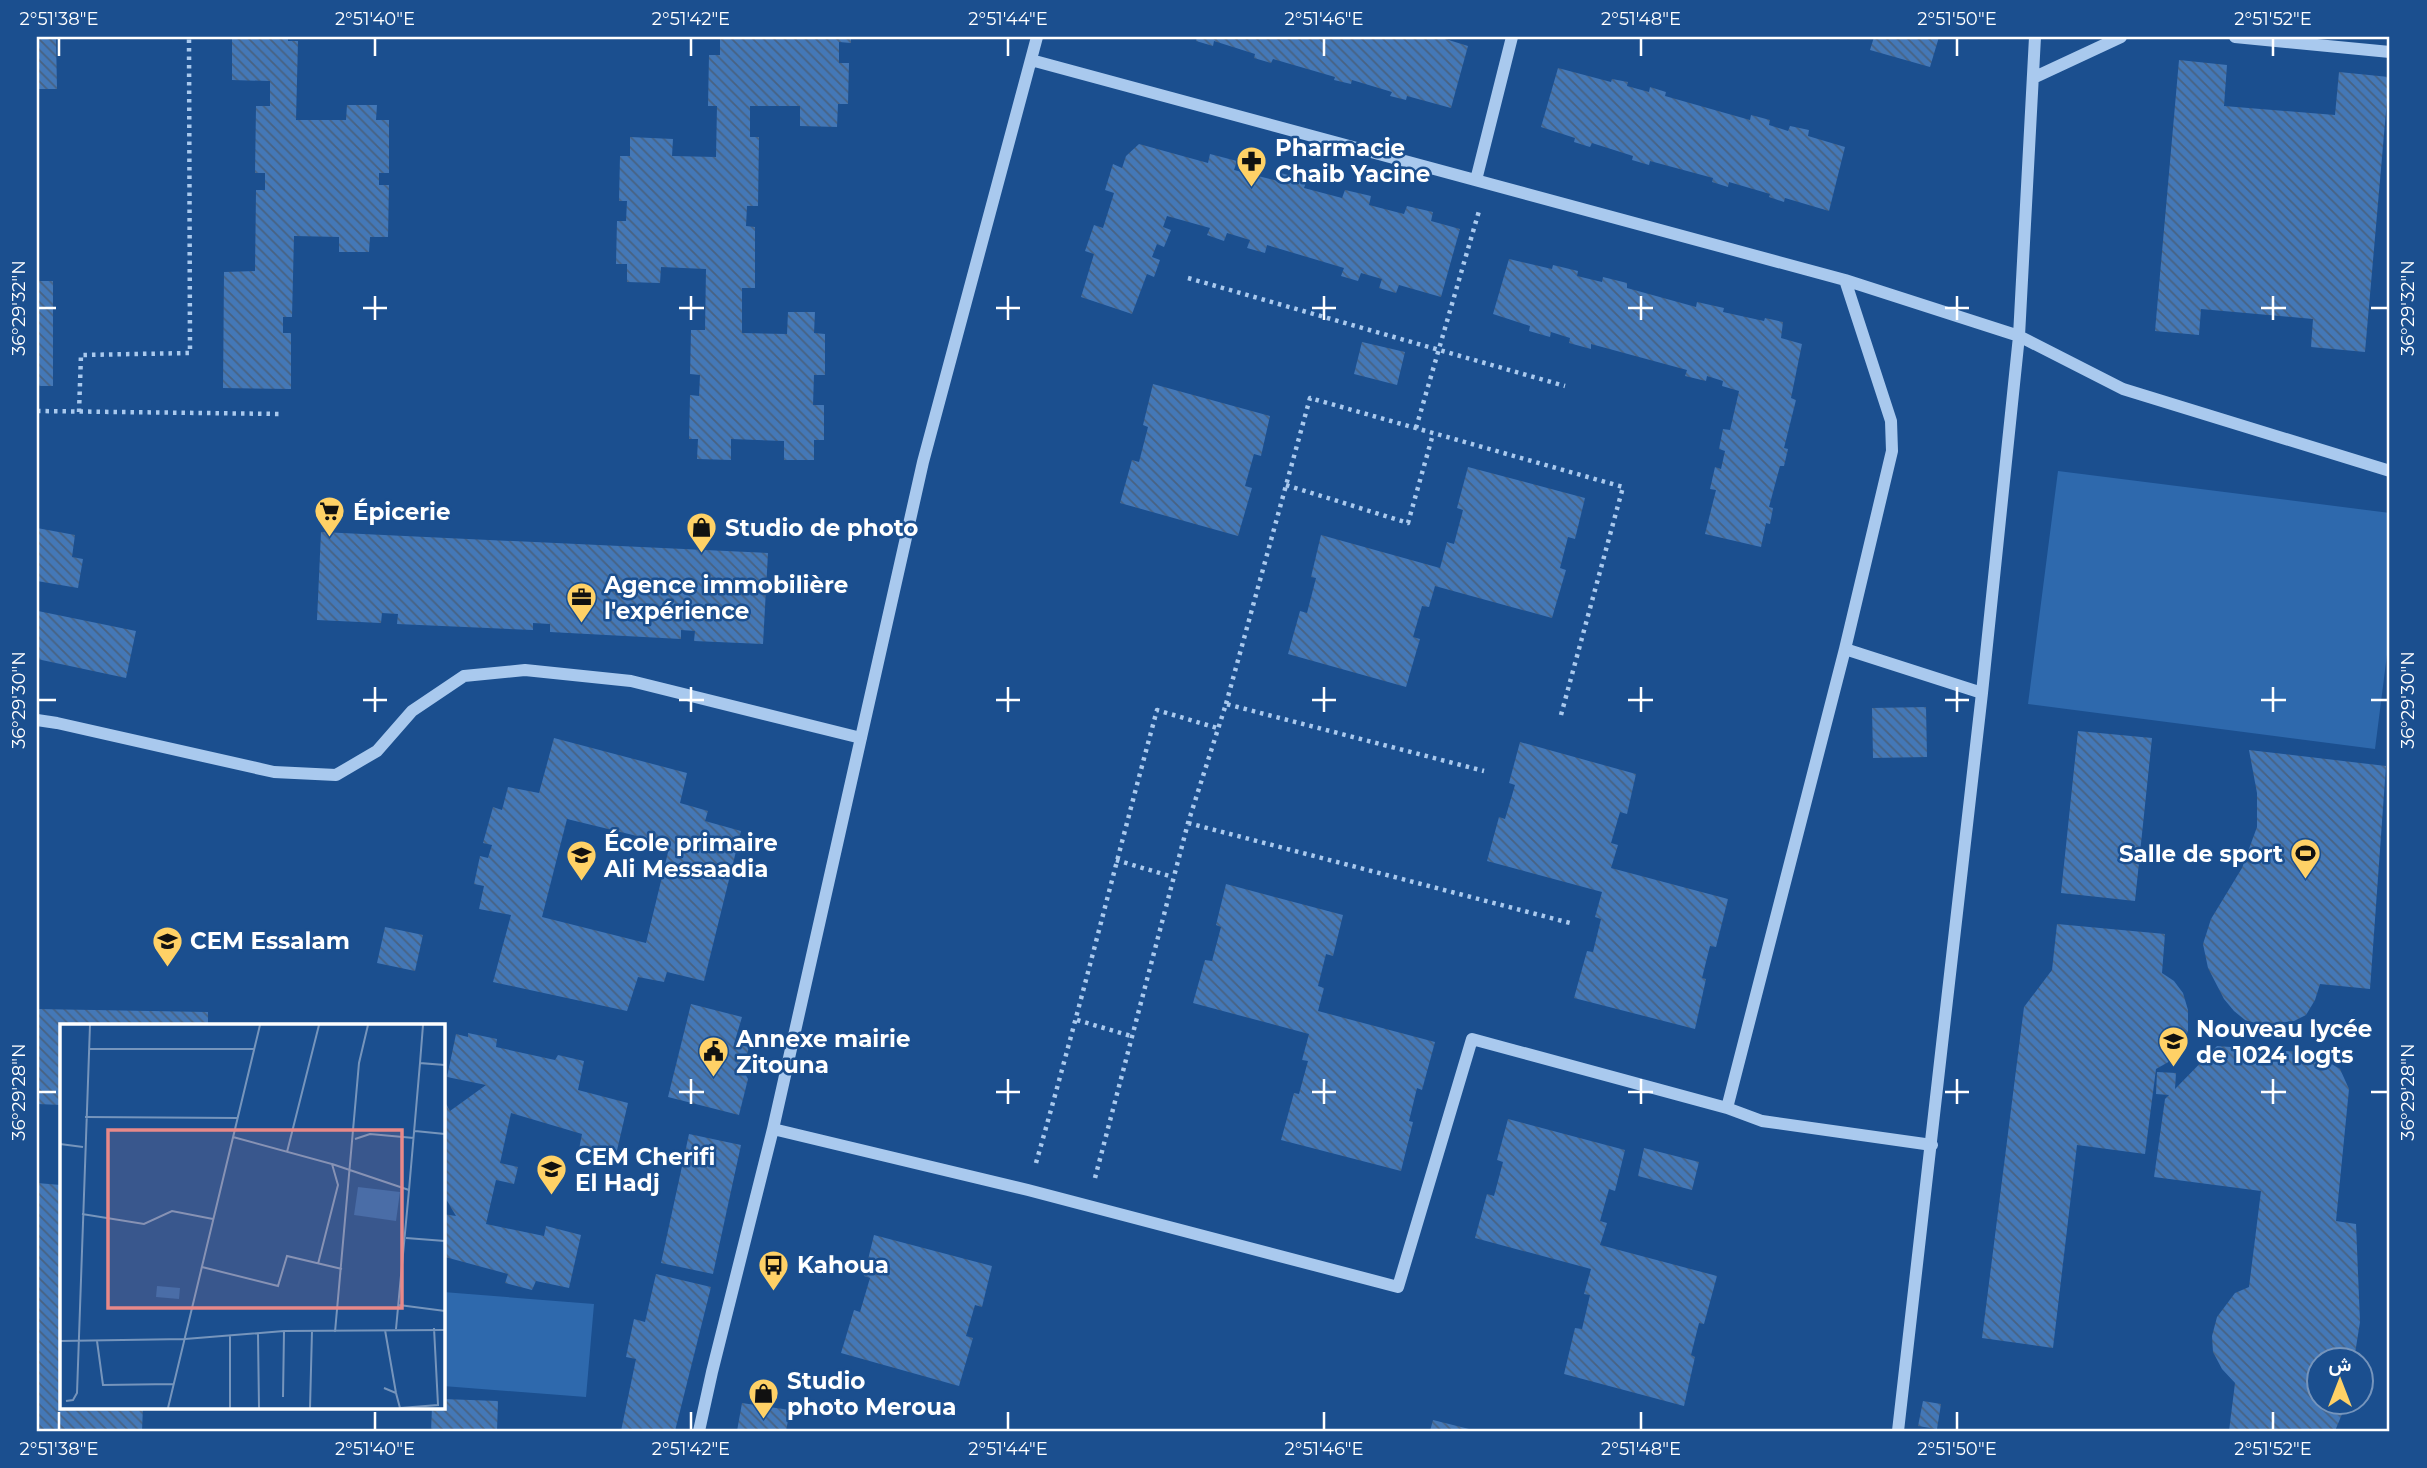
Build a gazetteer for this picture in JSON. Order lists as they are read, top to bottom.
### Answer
{
  "places": {
    "pharmacy": ["Pharmacie Chaib Yacine"],
    "supermarket": ["Épicerie"],
    "shop": ["Studio de photo", "Studio photo Meroua"],
    "office": ["Agence immobilière l'expérience"],
    "sports": ["Salle de sport"],
    "school or university": [
      "École primaire Ali Messaadia",
      "CEM Essalam",
      "Nouveau lycée de 1024 logts",
      "CEM Cherifi El Hadj"
    ],
    "public building": ["Annexe mairie Zitouna"],
    "bus stop": ["Kahoua"]
  },
  "north": "top",
  "coordinates": [
    "2°51'38\"E",
    "2°51'40\"E",
    "2°51'42\"E",
    "2°51'44\"E",
    "2°51'46\"E",
    "2°51'48\"E",
    "2°51'50\"E",
    "2°51'52\"E",
    "36°29'32\"N",
    "36°29'30\"N",
    "36°29'28\"N"
  ]
}
